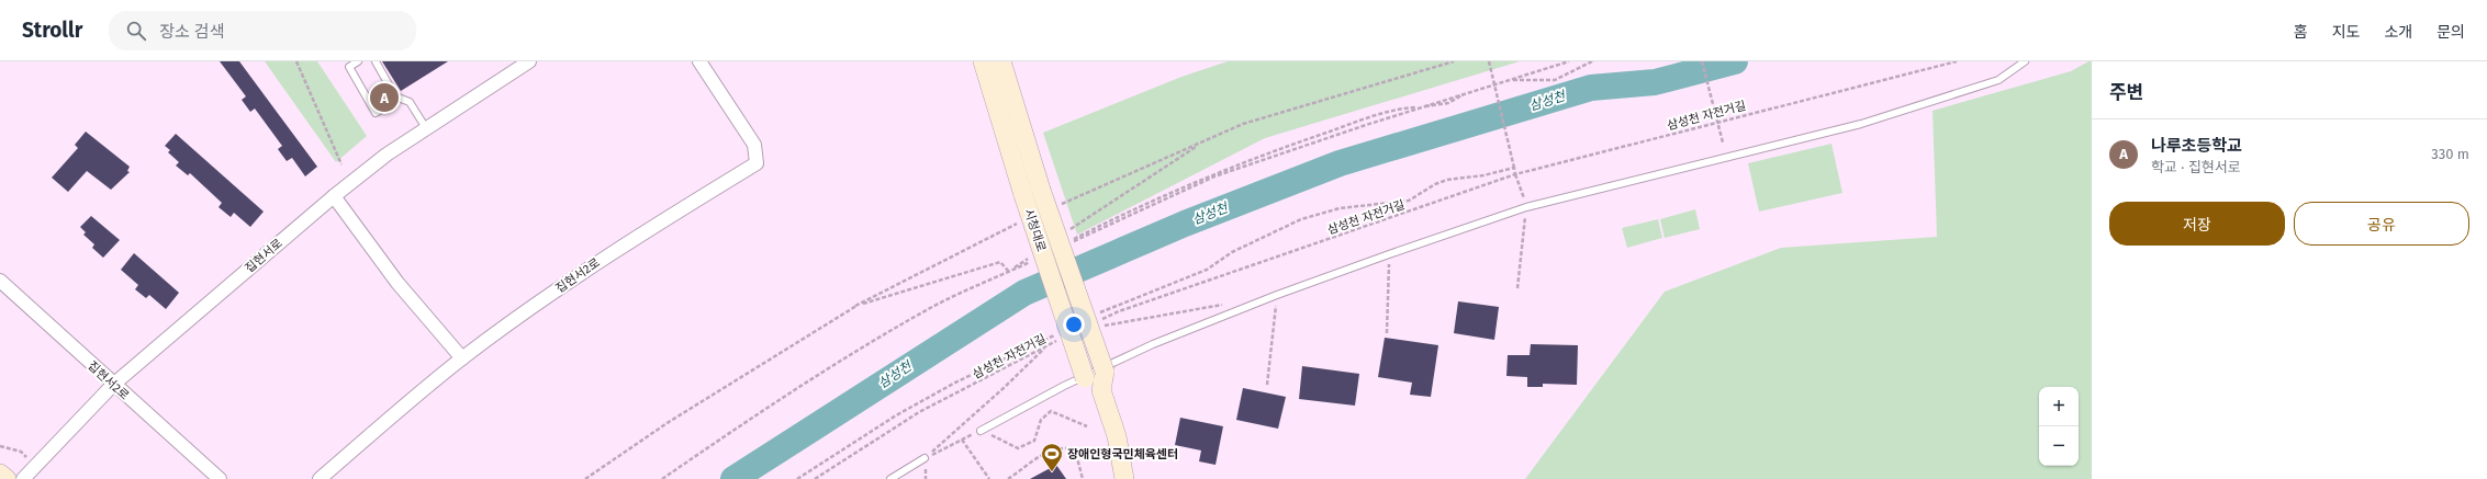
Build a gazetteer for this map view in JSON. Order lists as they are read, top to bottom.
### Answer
{
  "streets": {
    "street": ["시청대로", "집현서로", "집현서2로"],
    "path": ["삼성천 자전거길"]
  },
  "crossings": [
    ["집현서로", "집현서2로"]
  ],
  "water": ["삼성천"],
  "places": {
    "sports": ["장애인형국민체육센터"]
  },
  "page": {
    "header": "Strollr",
    "search": "장소 검색",
    "nav": [
      "홈",
      "지도",
      "소개",
      "문의"
    ],
    "heading": "주변",
    "pins": "A",
    "list": [
      {
        "mark": "A",
        "name": "나루초등학교",
        "note": "학교 · 집현서로",
        "value": "330 m"
      }
    ],
    "buttons": ["저장", "공유"],
    "map_buttons": ["+", "−"]
  }
}
